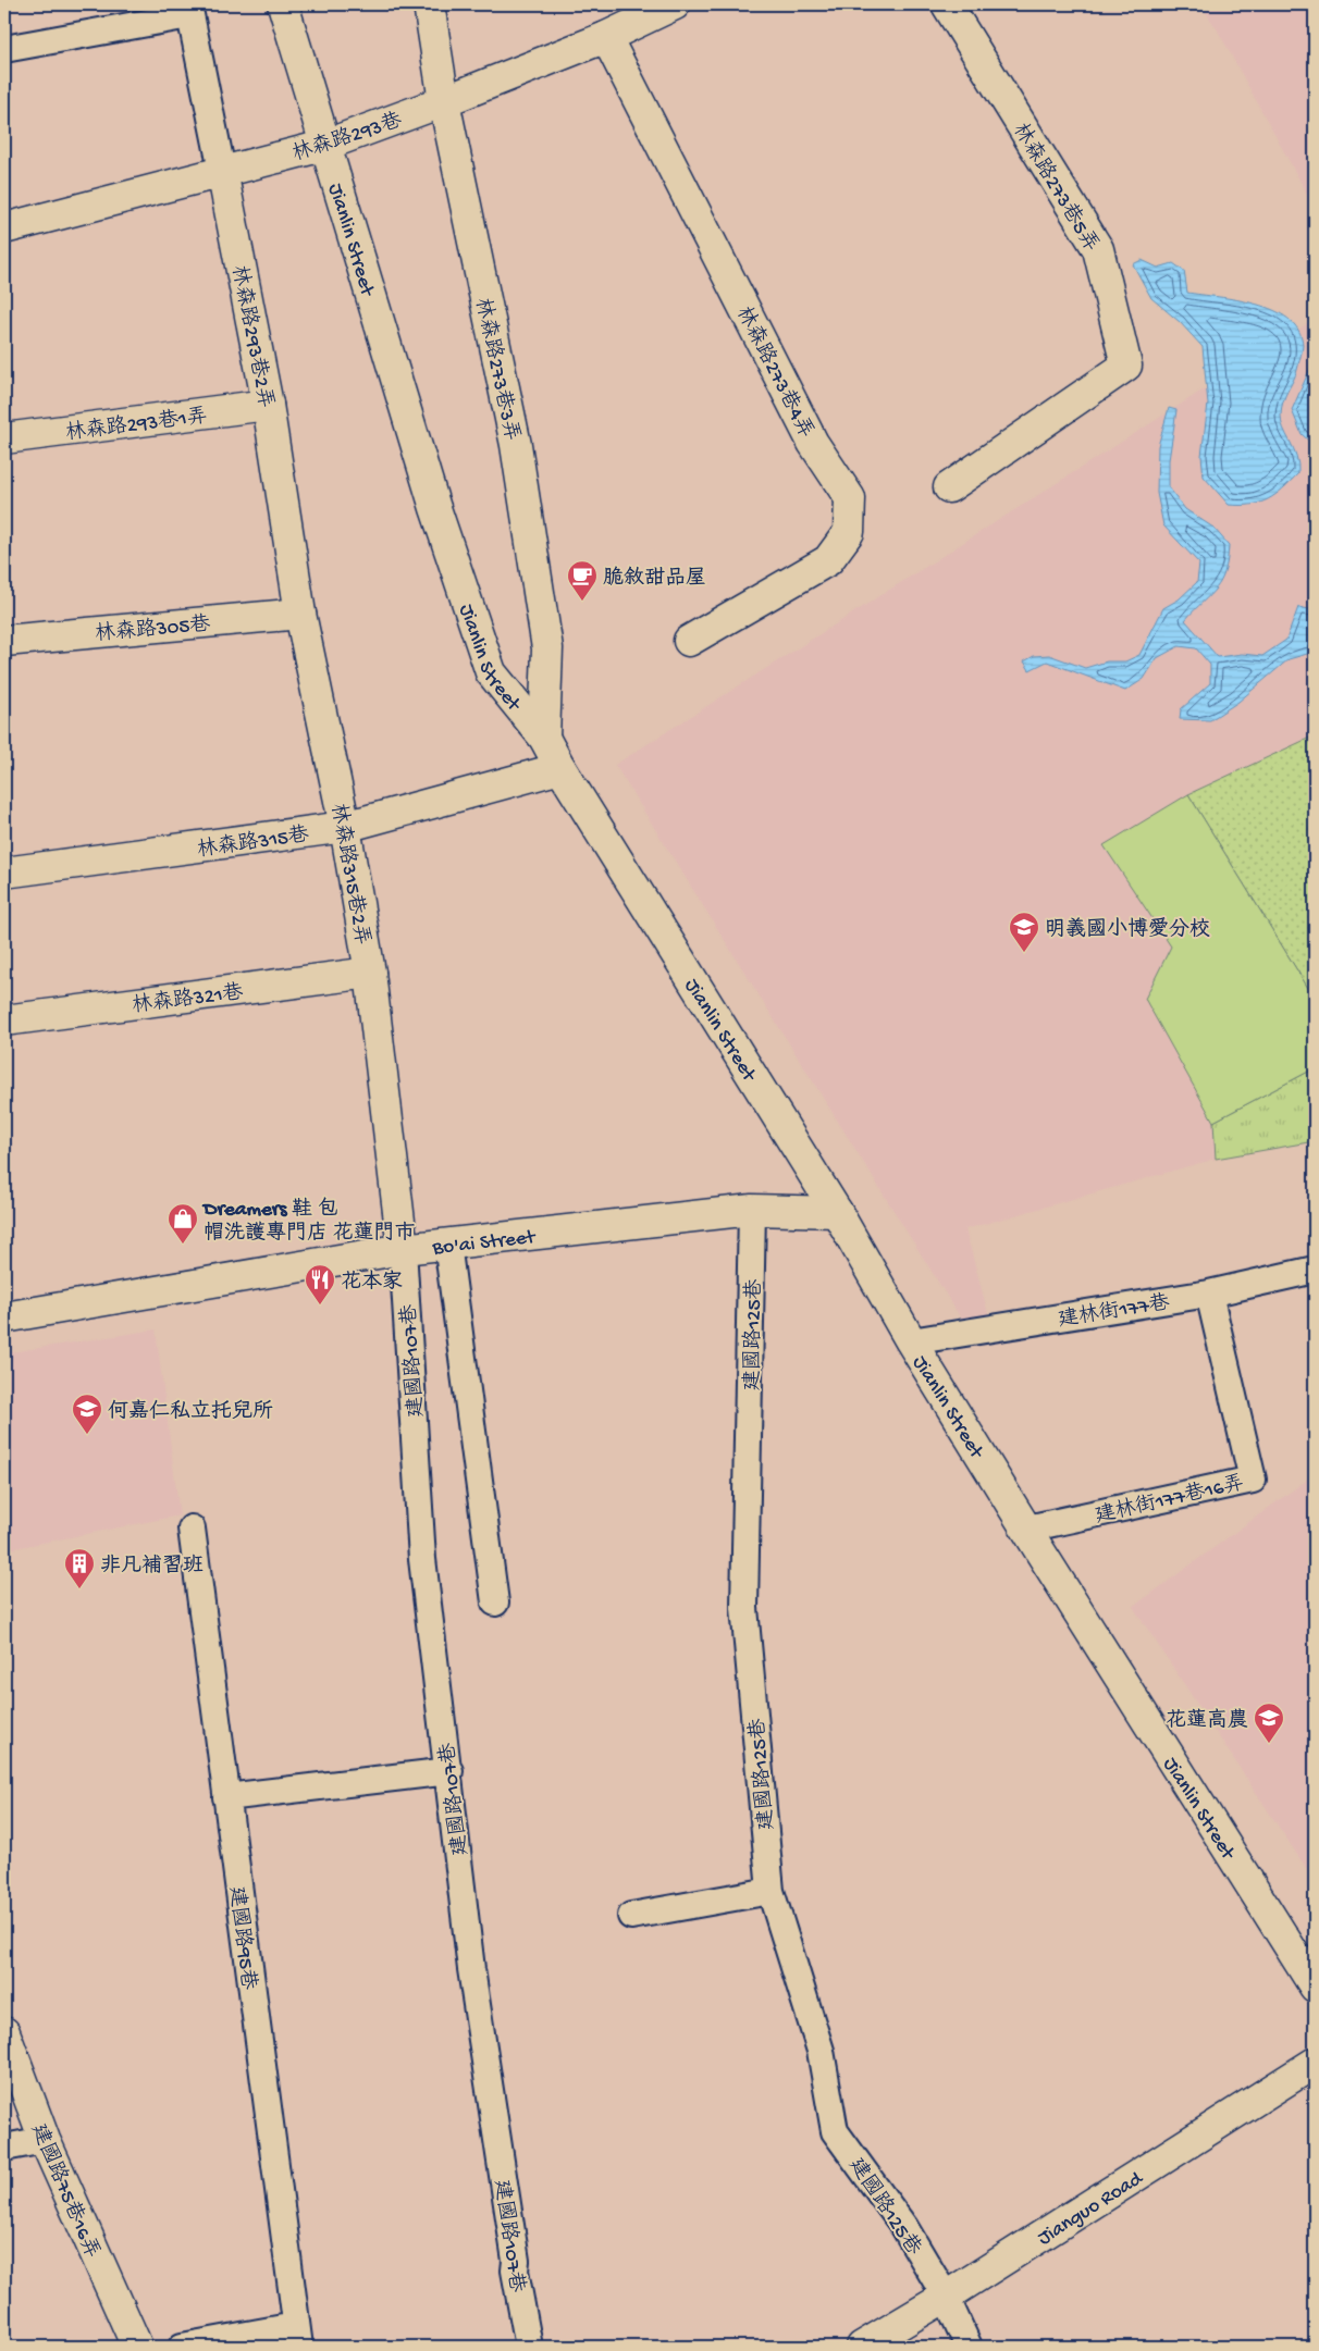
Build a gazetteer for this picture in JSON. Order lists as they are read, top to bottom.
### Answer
{
  "streets": {
    "street": [
      "林森路293巷",
      "林森路273巷5弄",
      "Jianlin Street",
      "林森路293巷2弄",
      "林森路273巷3弄",
      "林森路273巷4弄",
      "林森路293巷1弄",
      "林森路305巷",
      "林森路315巷",
      "林森路315巷2弄",
      "林森路321巷",
      "Bo'ai Street",
      "建國路75巷16弄",
      "Jianguo Road"
    ],
    "lane": [
      "建林街177巷",
      "建國路125巷",
      "建國路107巷",
      "建林街177巷16弄",
      "建國路95巷"
    ]
  },
  "crossings": [
    ["林森路293巷", "Jianlin Street"],
    ["林森路293巷", "林森路293巷2弄"],
    ["林森路293巷", "林森路273巷3弄"],
    ["林森路293巷", "林森路273巷4弄"],
    ["Jianlin Street", "林森路273巷3弄"],
    ["Jianlin Street", "林森路315巷"],
    ["Jianlin Street", "Bo'ai Street"],
    ["Jianlin Street", "建林街177巷"],
    ["Jianlin Street", "建林街177巷16弄"],
    ["林森路293巷2弄", "林森路293巷1弄"],
    ["林森路293巷2弄", "林森路315巷2弄"],
    ["林森路305巷", "林森路315巷2弄"],
    ["林森路315巷", "林森路315巷2弄"],
    ["林森路315巷2弄", "林森路321巷"],
    ["林森路315巷2弄", "Bo'ai Street"],
    ["林森路315巷2弄", "建國路107巷"],
    ["Bo'ai Street", "建國路125巷"],
    ["Bo'ai Street", "建國路107巷"],
    ["建林街177巷", "建林街177巷16弄"],
    ["建國路125巷", "Jianguo Road"]
  ],
  "places": {
    "cafe": ["脆敘甜品屋"],
    "school or university": ["明義國小博愛分校", "何嘉仁私立托兒所", "花蓮高農"],
    "shop": ["Dreamers 鞋 包 帽洗護專門店 花蓮門市"],
    "restaurant": ["花本家"],
    "building": ["非凡補習班"]
  }
}
